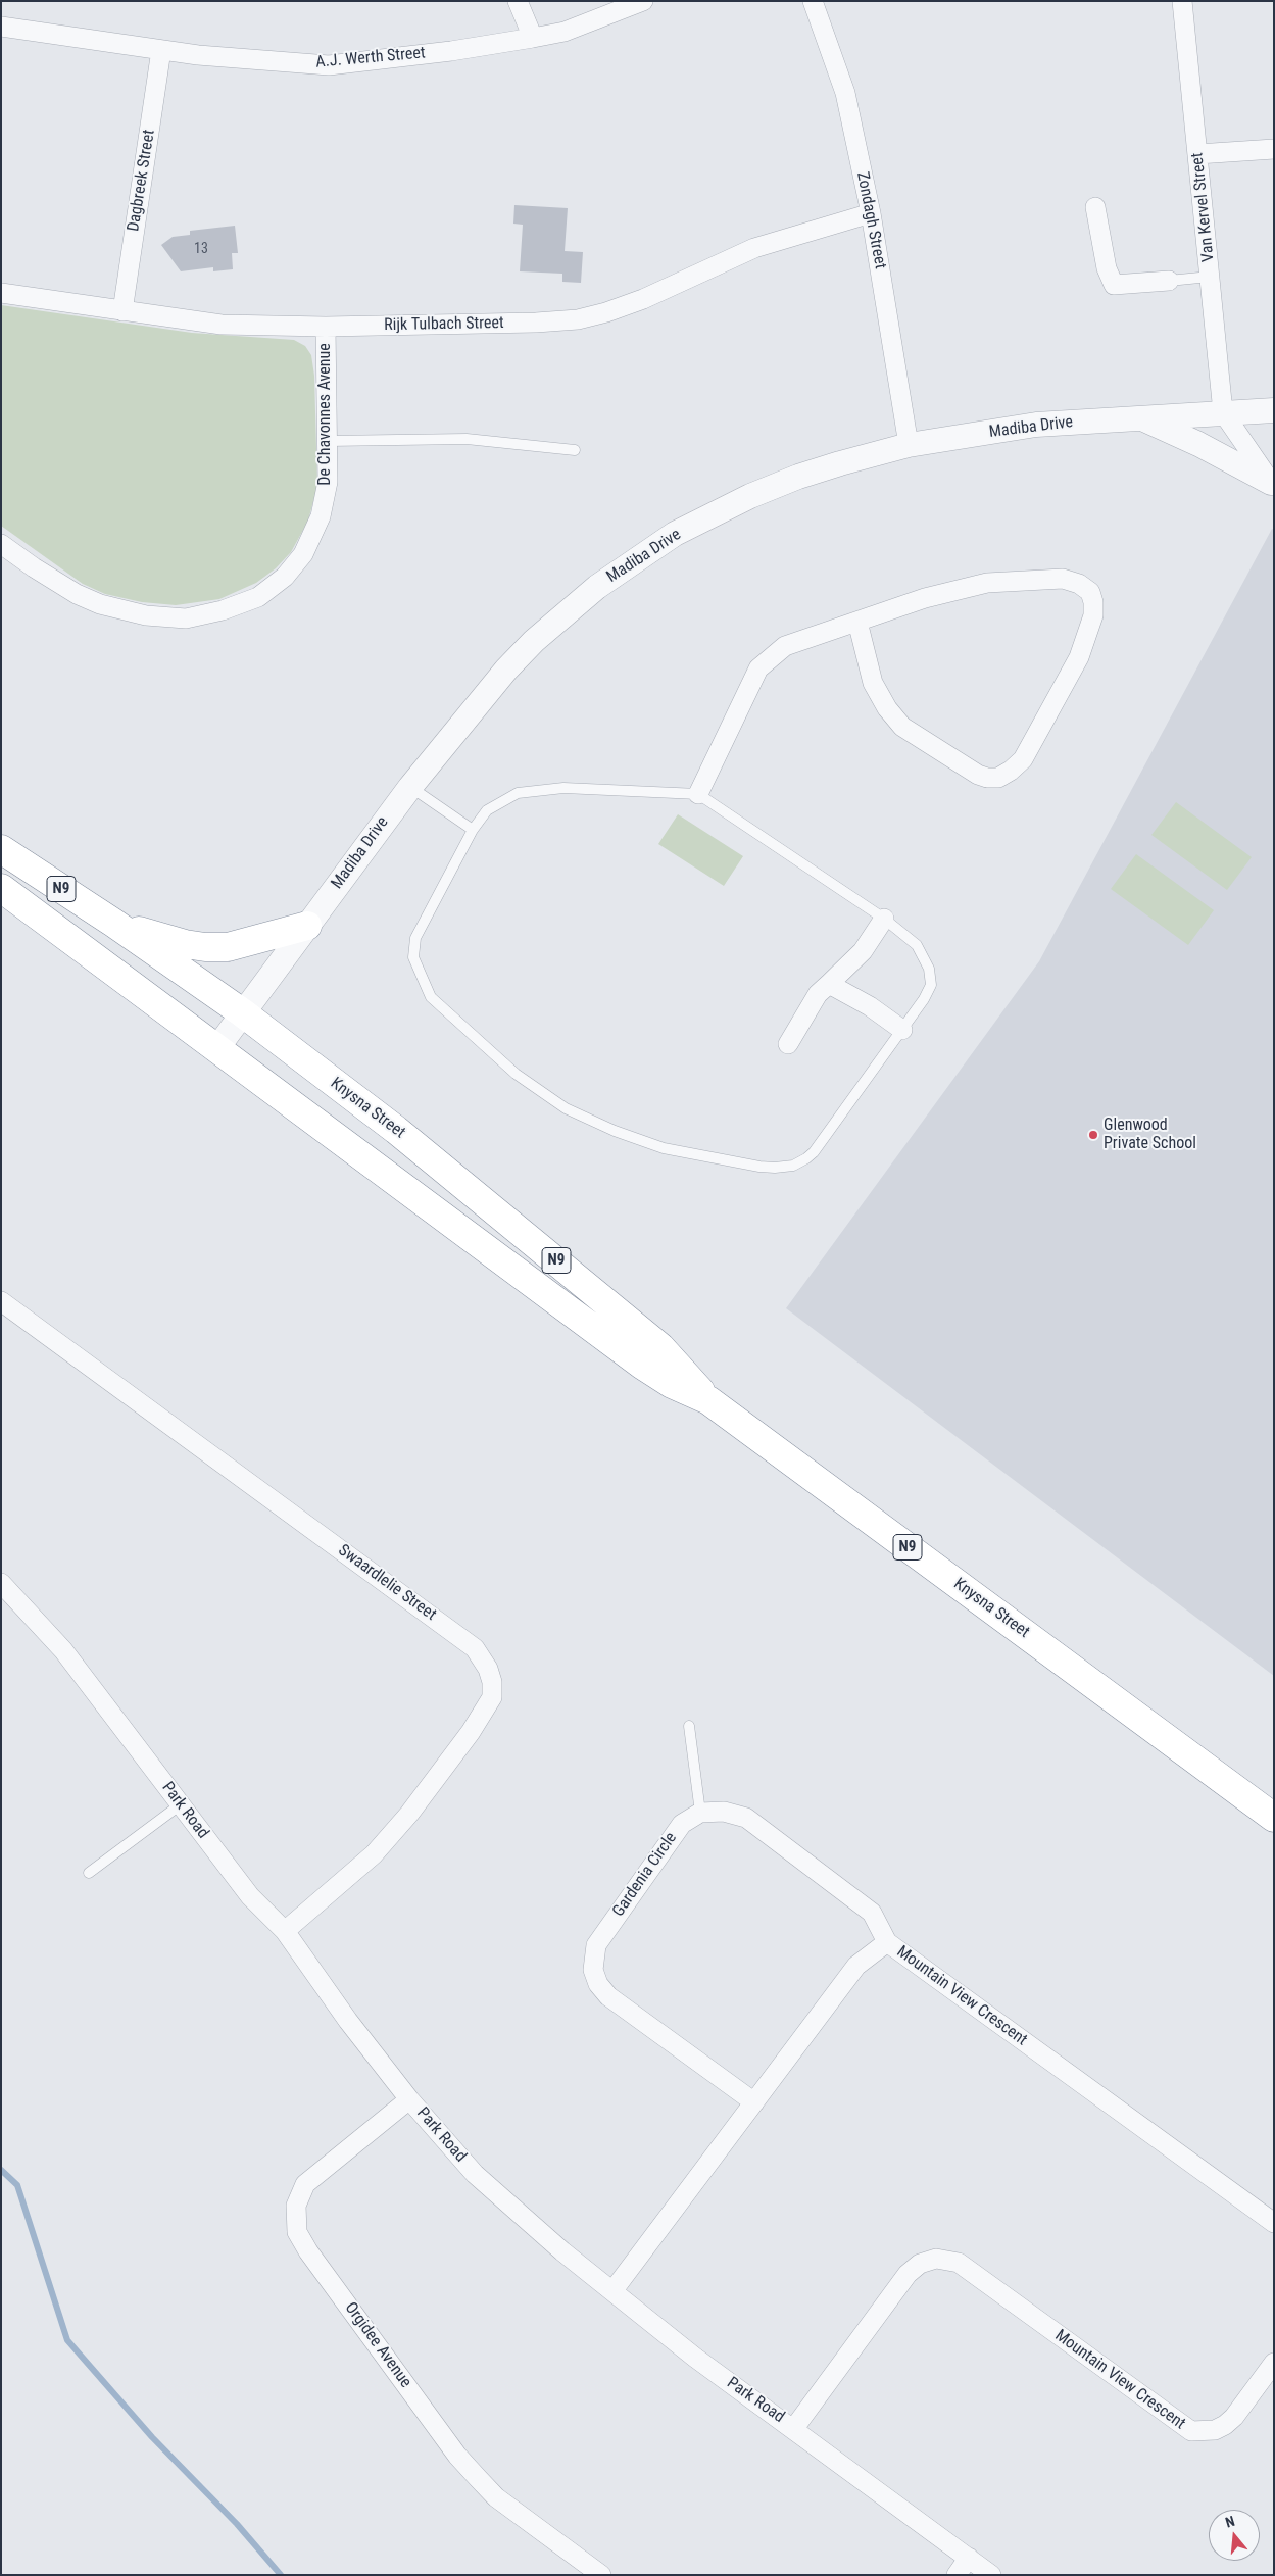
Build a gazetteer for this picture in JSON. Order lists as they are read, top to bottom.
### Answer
{
  "streets": {
    "highway": ["N9", "Knysna Street"],
    "street": [
      "A.J. Werth Street",
      "Dagbreek Street",
      "Van Kervel Street",
      "Zondagh Street",
      "Rijk Tulbach Street",
      "De Chavonnes Avenue",
      "Madiba Drive",
      "Swaardlelie Street",
      "Park Road",
      "Gardenia Circle",
      "Mountain View Crescent",
      "Orgidee Avenue"
    ]
  },
  "crossings": [
    ["A.J. Werth Street", "Dagbreek Street"],
    ["Dagbreek Street", "Rijk Tulbach Street"],
    ["Van Kervel Street", "Madiba Drive"],
    ["Zondagh Street", "Rijk Tulbach Street"],
    ["Zondagh Street", "Madiba Drive"],
    ["Rijk Tulbach Street", "De Chavonnes Avenue"],
    ["Madiba Drive", "Knysna Street"],
    ["Swaardlelie Street", "Park Road"],
    ["Park Road", "Mountain View Crescent"],
    ["Park Road", "Orgidee Avenue"],
    ["Gardenia Circle", "Mountain View Crescent"]
  ],
  "places": ["Glenwood Private School"],
  "house_numbers": ["13"],
  "north": "top"
}
